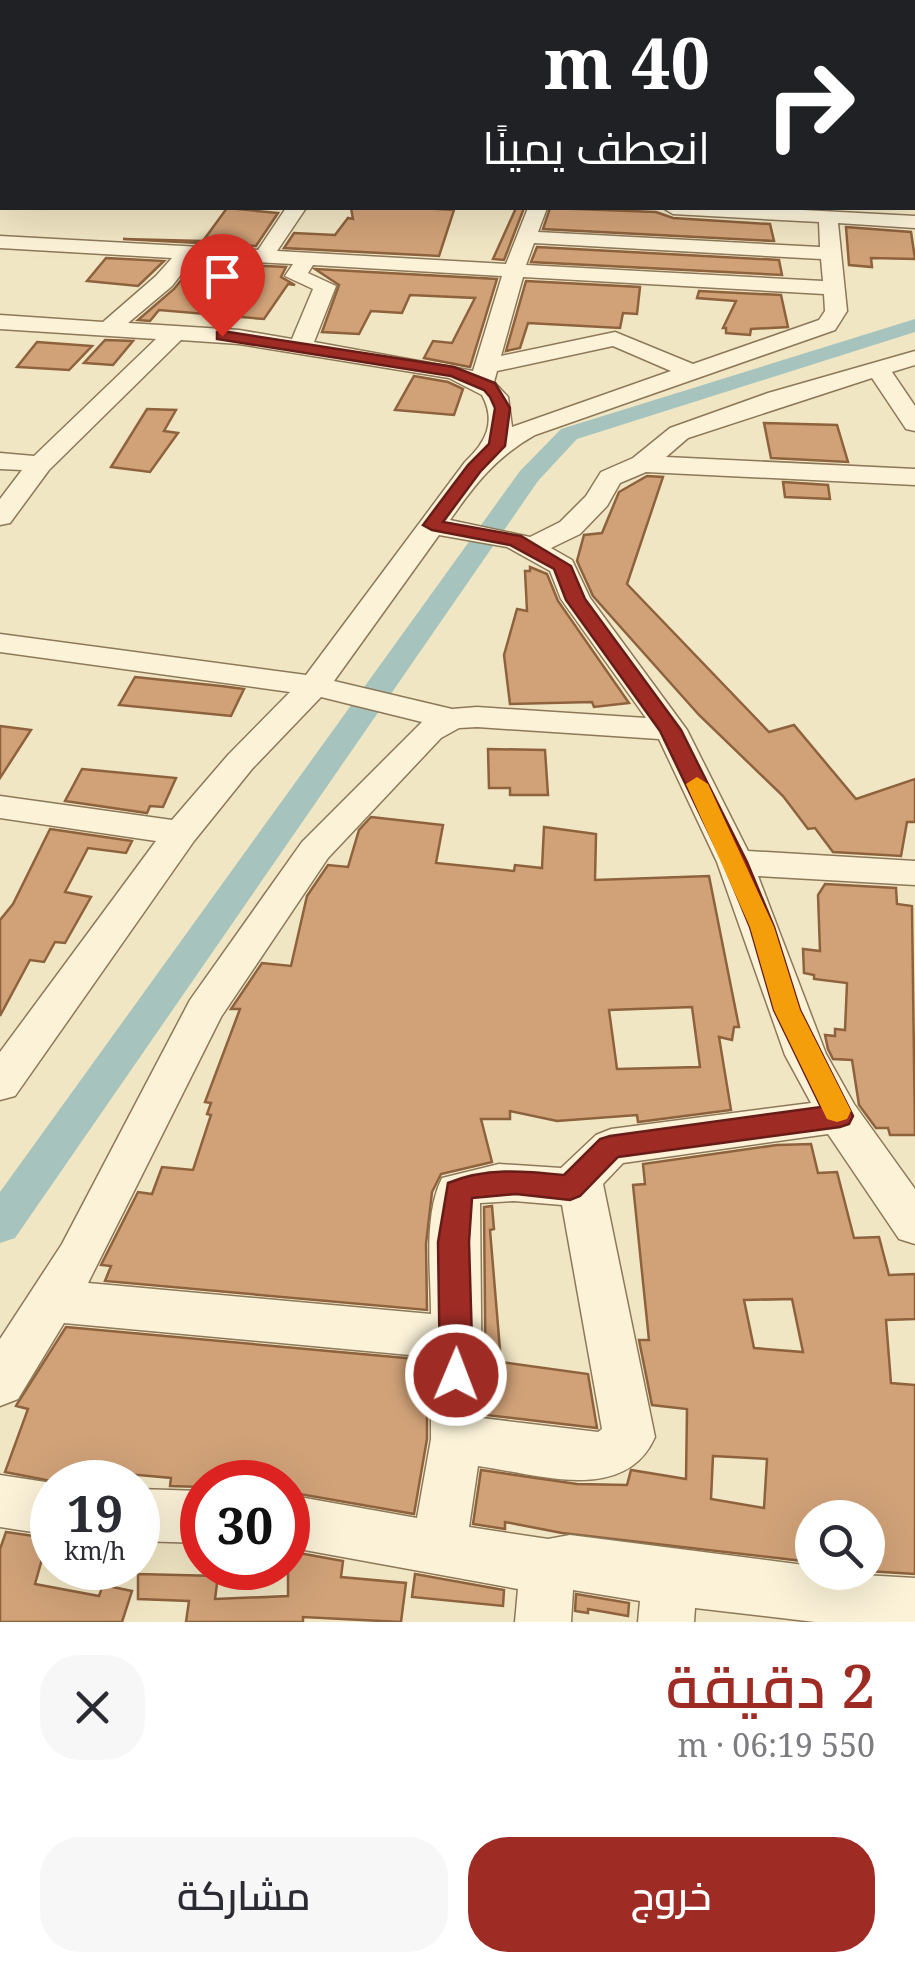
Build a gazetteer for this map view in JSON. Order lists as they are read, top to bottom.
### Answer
{
  "page": {
    "turn": ["40 m", "انعطف يمينًا"],
    "speed": "19 km/h",
    "limit": "30",
    "heading": ["2 دقيقة", "550 m · 06:19"],
    "buttons": ["خروج", "مشاركة"]
  }
}
